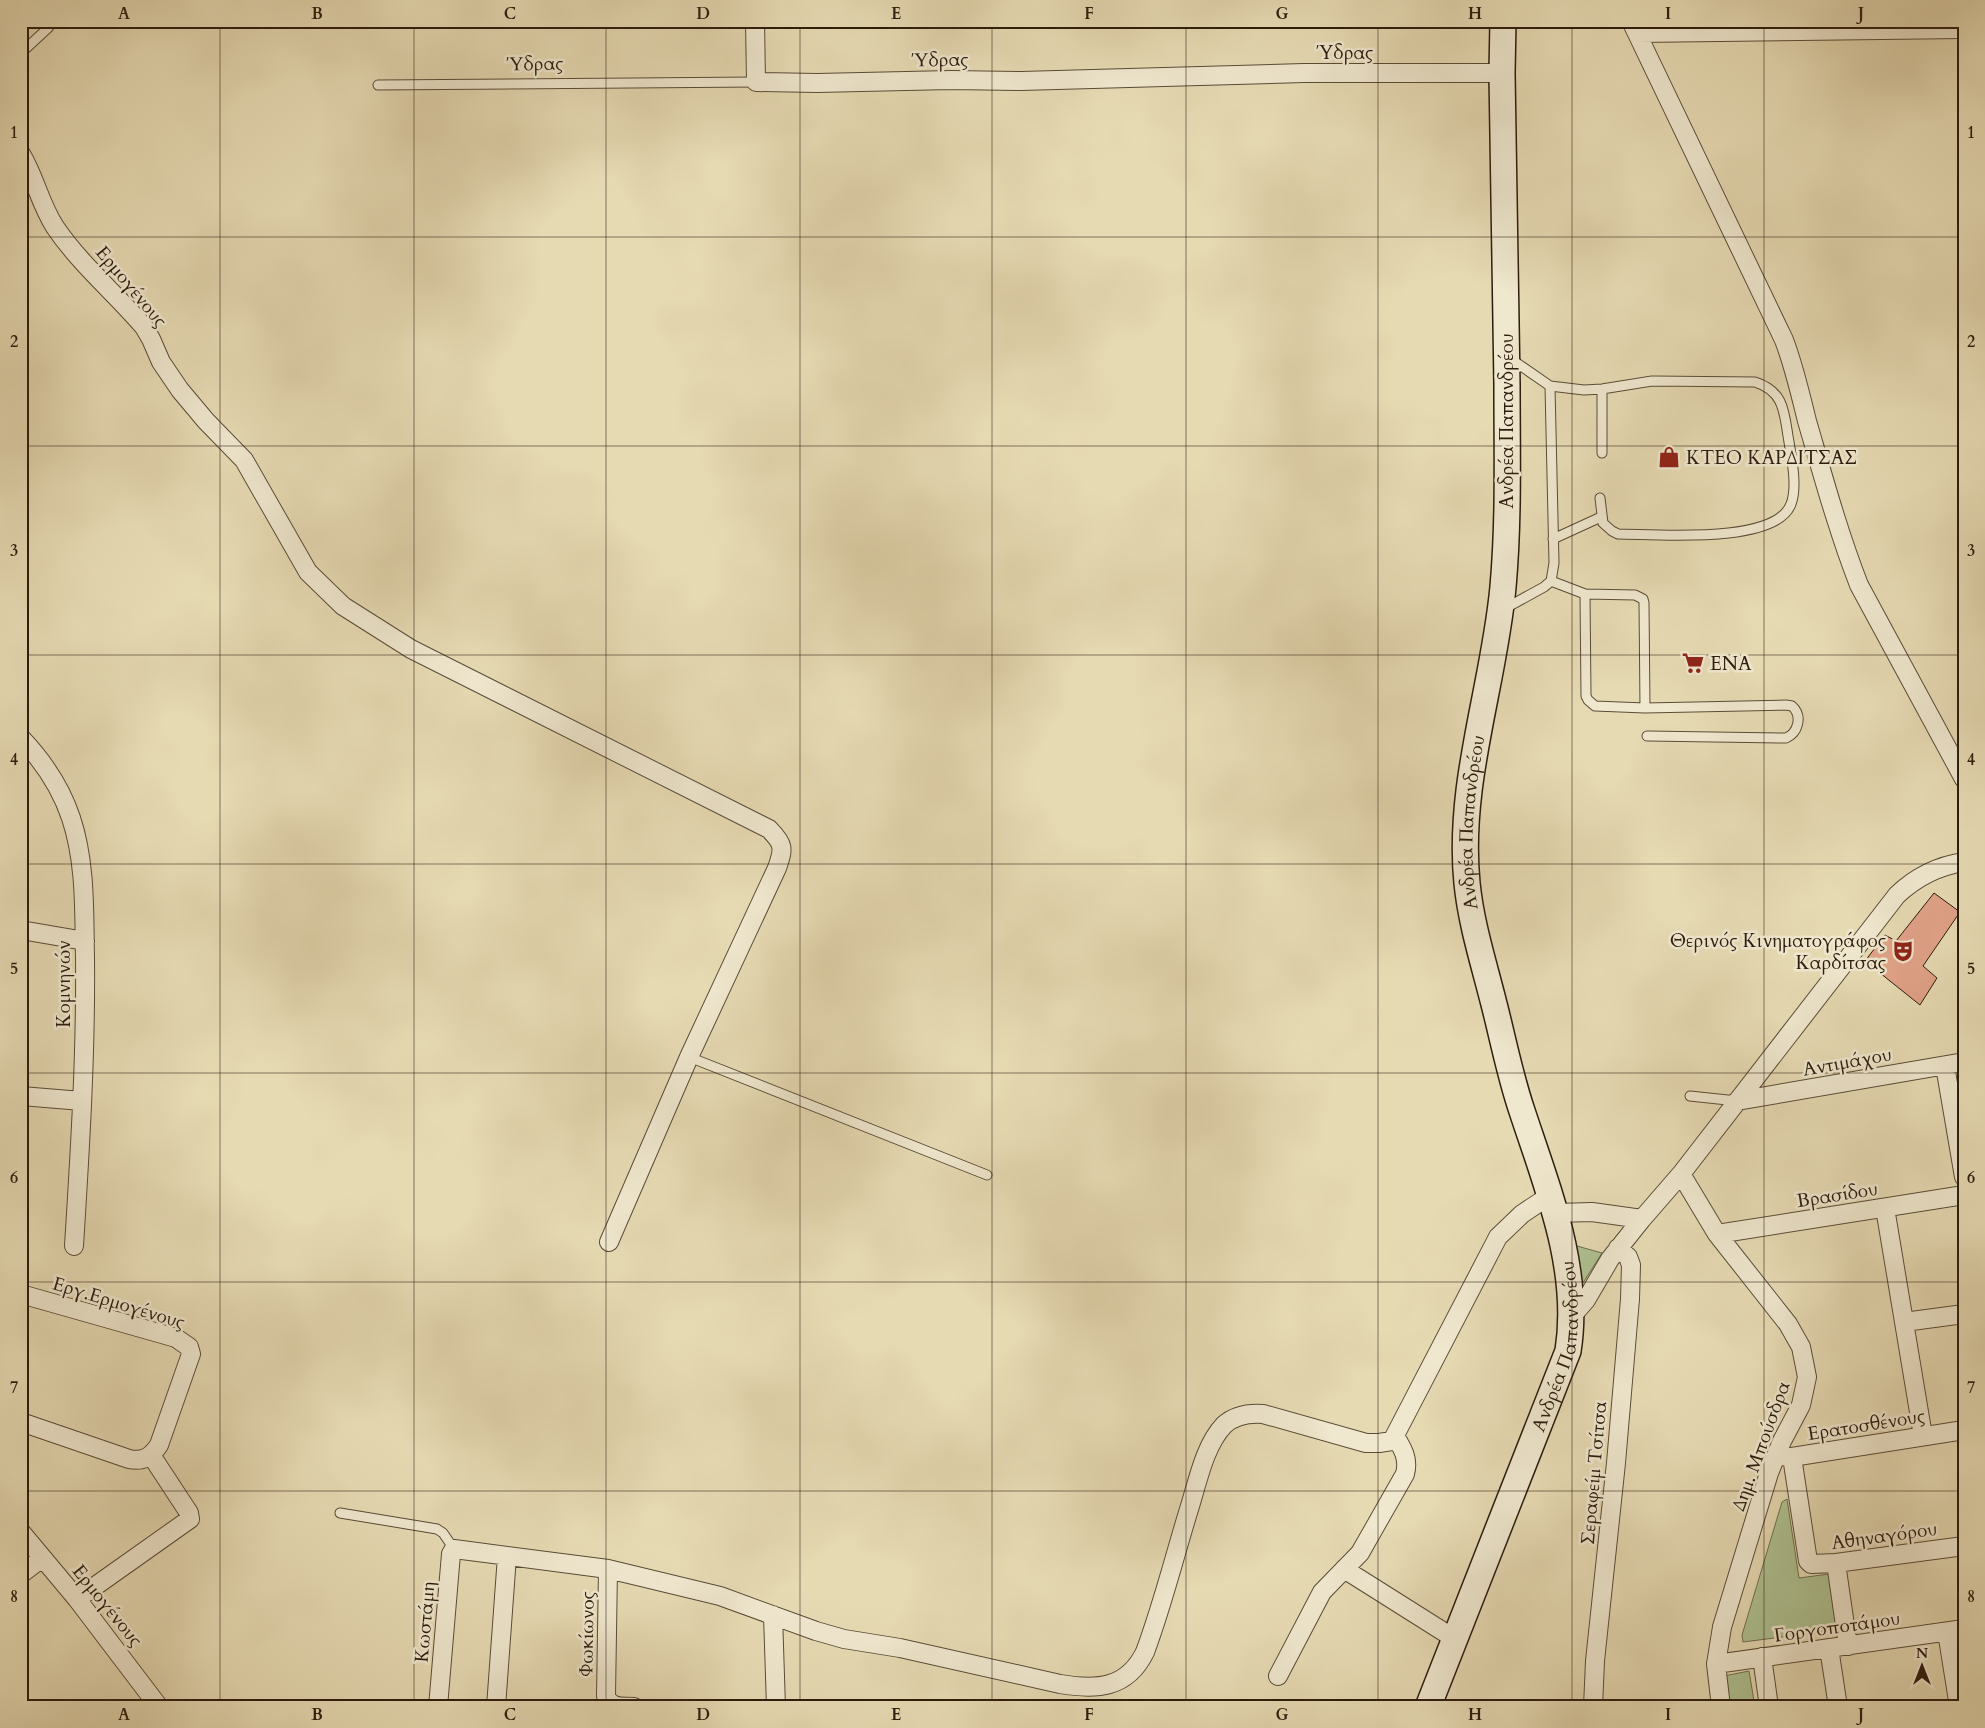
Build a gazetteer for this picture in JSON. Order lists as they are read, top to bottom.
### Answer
{
  "streets": {
    "main road": ["Ανδρέα Παπανδρέου"],
    "street": [
      "Ύδρας",
      "Ερμογένους",
      "Κομνηνών",
      "Αντιμάχου",
      "Βρασίδου",
      "Εργ.Ερμογένους",
      "Ερατοσθένους",
      "Δημ. Μπούσδρα",
      "Σεραφείμ Τσίτσα",
      "Αθηναγόρου",
      "Κωστάμη",
      "Γοργοποτάμου",
      "Φωκίωνος"
    ]
  },
  "crossings": [
    ["Ύδρας", "Ανδρέα Παπανδρέου"],
    ["Βρασίδου", "Δημ. Μπούσδρα"],
    ["Ερατοσθένους", "Δημ. Μπούσδρα"],
    ["Ερατοσθένους", "Αθηναγόρου"],
    ["Δημ. Μπούσδρα", "Αθηναγόρου"],
    ["Δημ. Μπούσδρα", "Γοργοποτάμου"]
  ],
  "places": {
    "shop": ["ΚΤΕΟ ΚΑΡΔΙΤΣΑΣ"],
    "supermarket": ["ΕΝΑ"],
    "theatre": ["Θερινός Κινηματογράφος Καρδίτσας"]
  },
  "north": "top",
  "grid": {
    "columns": [
      "A",
      "B",
      "C",
      "D",
      "E",
      "F",
      "G",
      "H",
      "I",
      "J"
    ],
    "rows": [
      "1",
      "2",
      "3",
      "4",
      "5",
      "6",
      "7",
      "8"
    ]
  }
}
